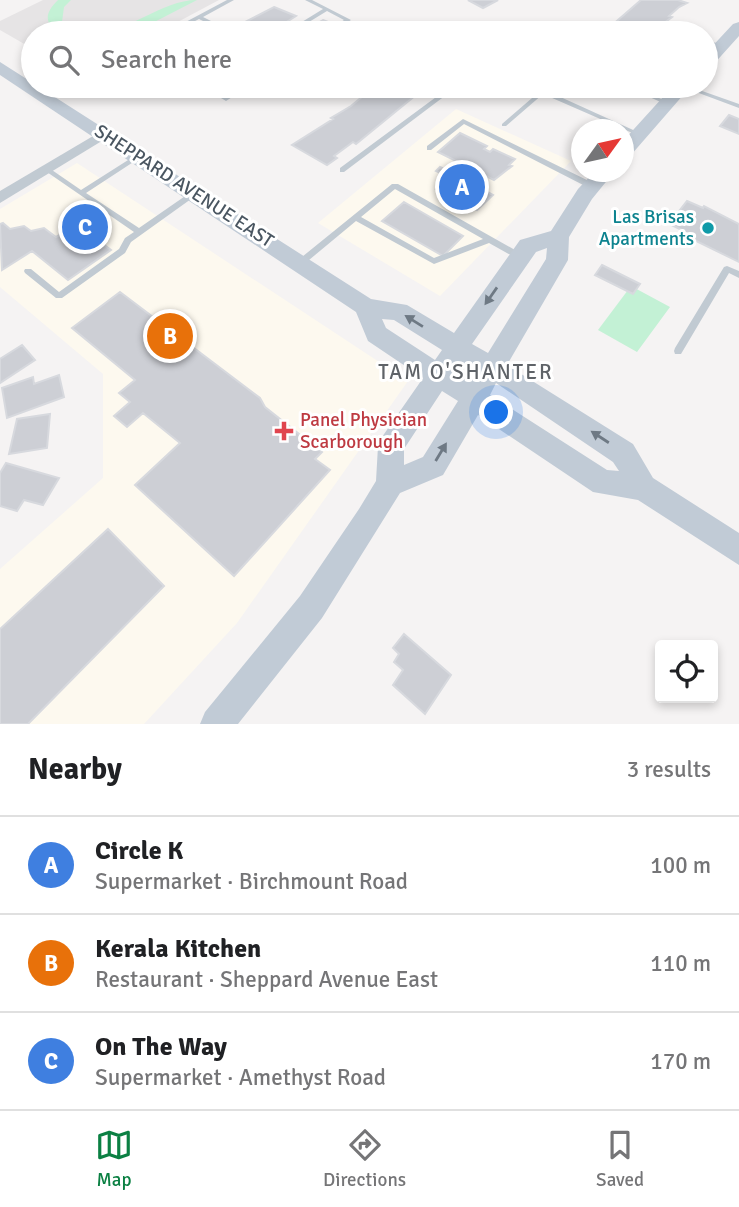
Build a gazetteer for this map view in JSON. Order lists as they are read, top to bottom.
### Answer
{
  "streets": {
    "main road": ["SHEPPARD AVENUE EAST"]
  },
  "districts": ["TAM O'SHANTER"],
  "places": {
    "other": ["Las Brisas Apartments"],
    "health": ["Panel Physician Scarborough"]
  },
  "north": "top right",
  "page": {
    "search": "Search here",
    "pins": ["A", "C", "B"],
    "heading": ["Nearby", "3 results"],
    "list": [
      {
        "mark": "A",
        "name": "Circle K",
        "note": "Supermarket · Birchmount Road",
        "value": "100 m"
      },
      {
        "mark": "B",
        "name": "Kerala Kitchen",
        "note": "Restaurant · Sheppard Avenue East",
        "value": "110 m"
      },
      {
        "mark": "C",
        "name": "On The Way",
        "note": "Supermarket · Amethyst Road",
        "value": "170 m"
      }
    ],
    "nav": ["Map", "Directions", "Saved"]
  }
}
